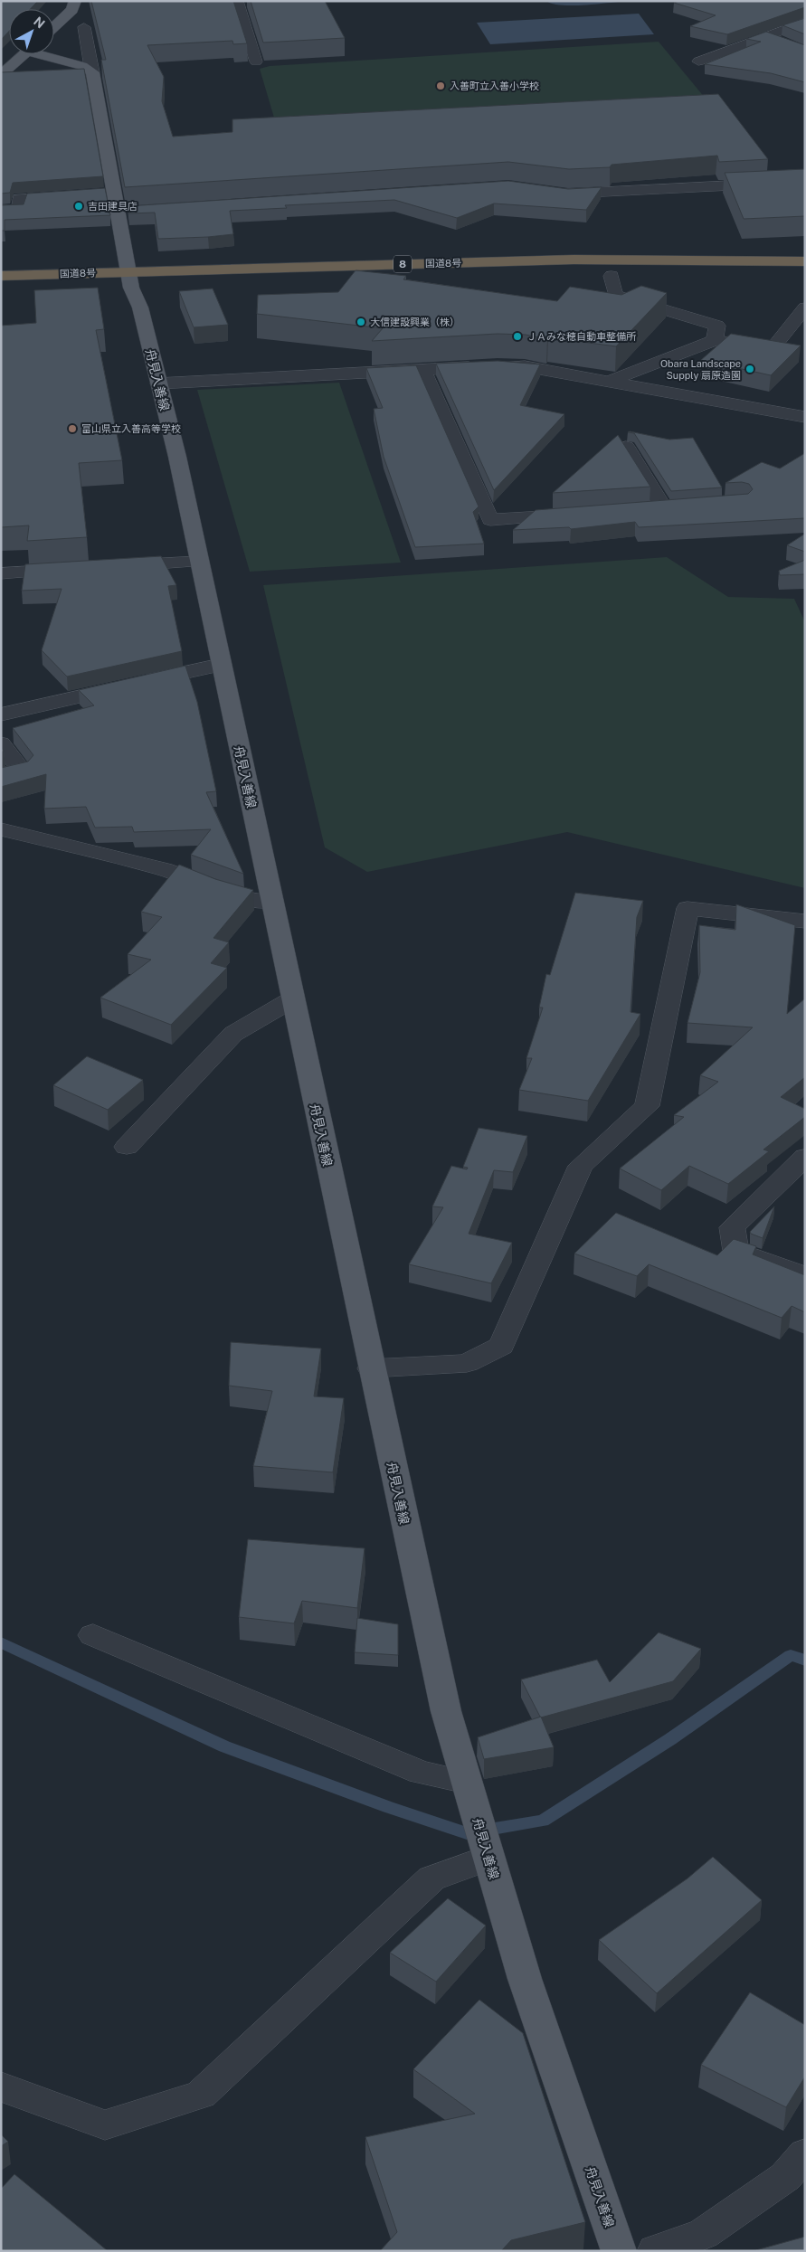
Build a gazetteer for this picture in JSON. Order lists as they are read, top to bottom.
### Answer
{
  "streets": {
    "highway": ["国道8号", "8"],
    "main road": ["舟見入善線"]
  },
  "crossings": [
    ["国道8号", "舟見入善線"]
  ],
  "places": [
    "入善町立入善小学校",
    "吉田建具店",
    "大信建設興業（株）",
    "ＪＡみな穂自動車整備所",
    "Obara Landscape Supply 扇原造園",
    "富山県立入善高等学校"
  ],
  "north": "top right"
}
